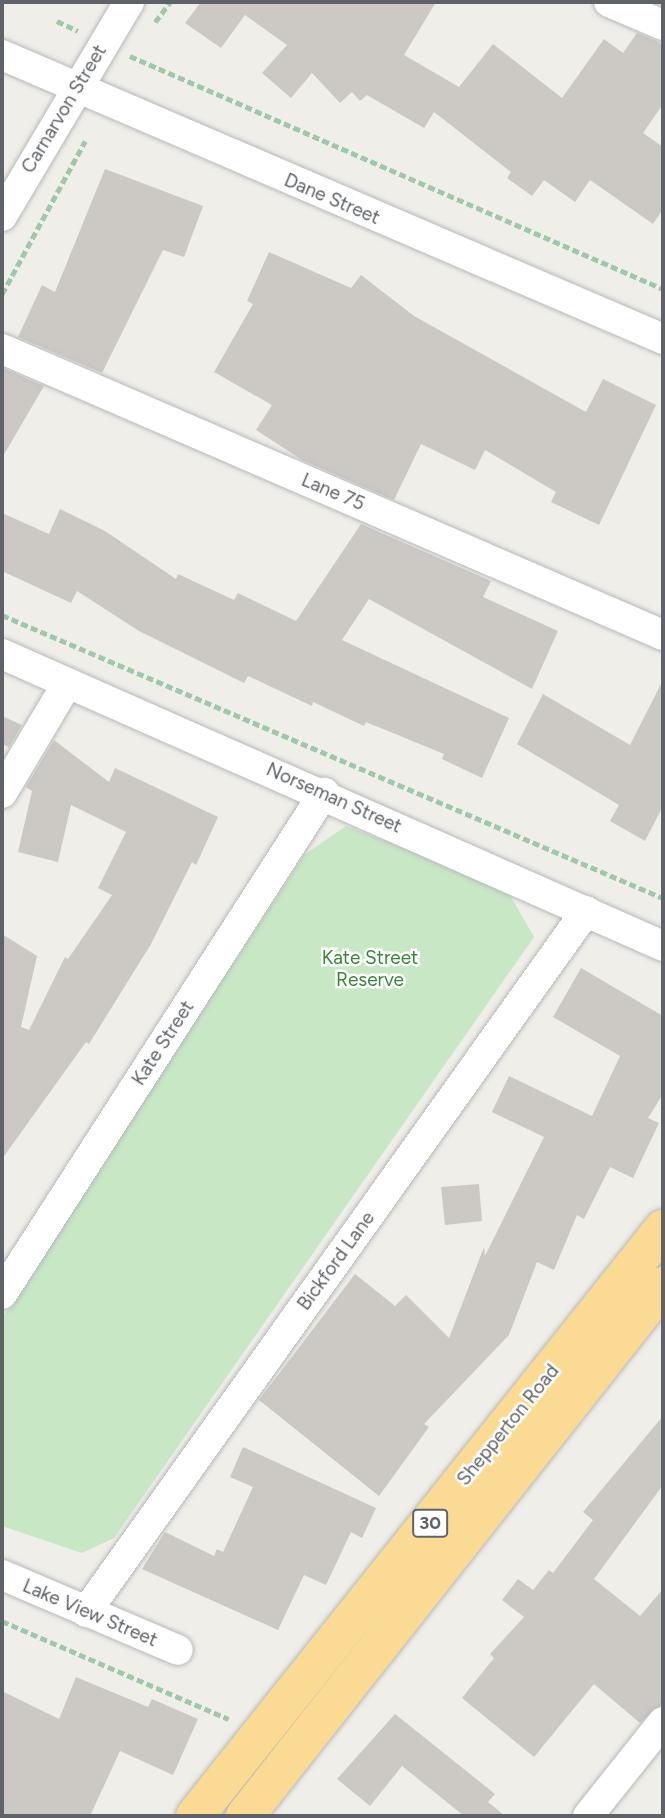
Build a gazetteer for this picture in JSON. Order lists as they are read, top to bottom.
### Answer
{
  "streets": {
    "highway": ["Shepperton Road", "30"],
    "street": [
      "Carnarvon Street",
      "Dane Street",
      "Lane 75",
      "Norseman Street",
      "Kate Street",
      "Bickford Lane",
      "Lake View Street"
    ]
  },
  "crossings": [
    ["Carnarvon Street", "Dane Street"],
    ["Norseman Street", "Kate Street"],
    ["Norseman Street", "Bickford Lane"],
    ["Bickford Lane", "Lake View Street"]
  ],
  "parks": ["Kate Street Reserve"]
}
